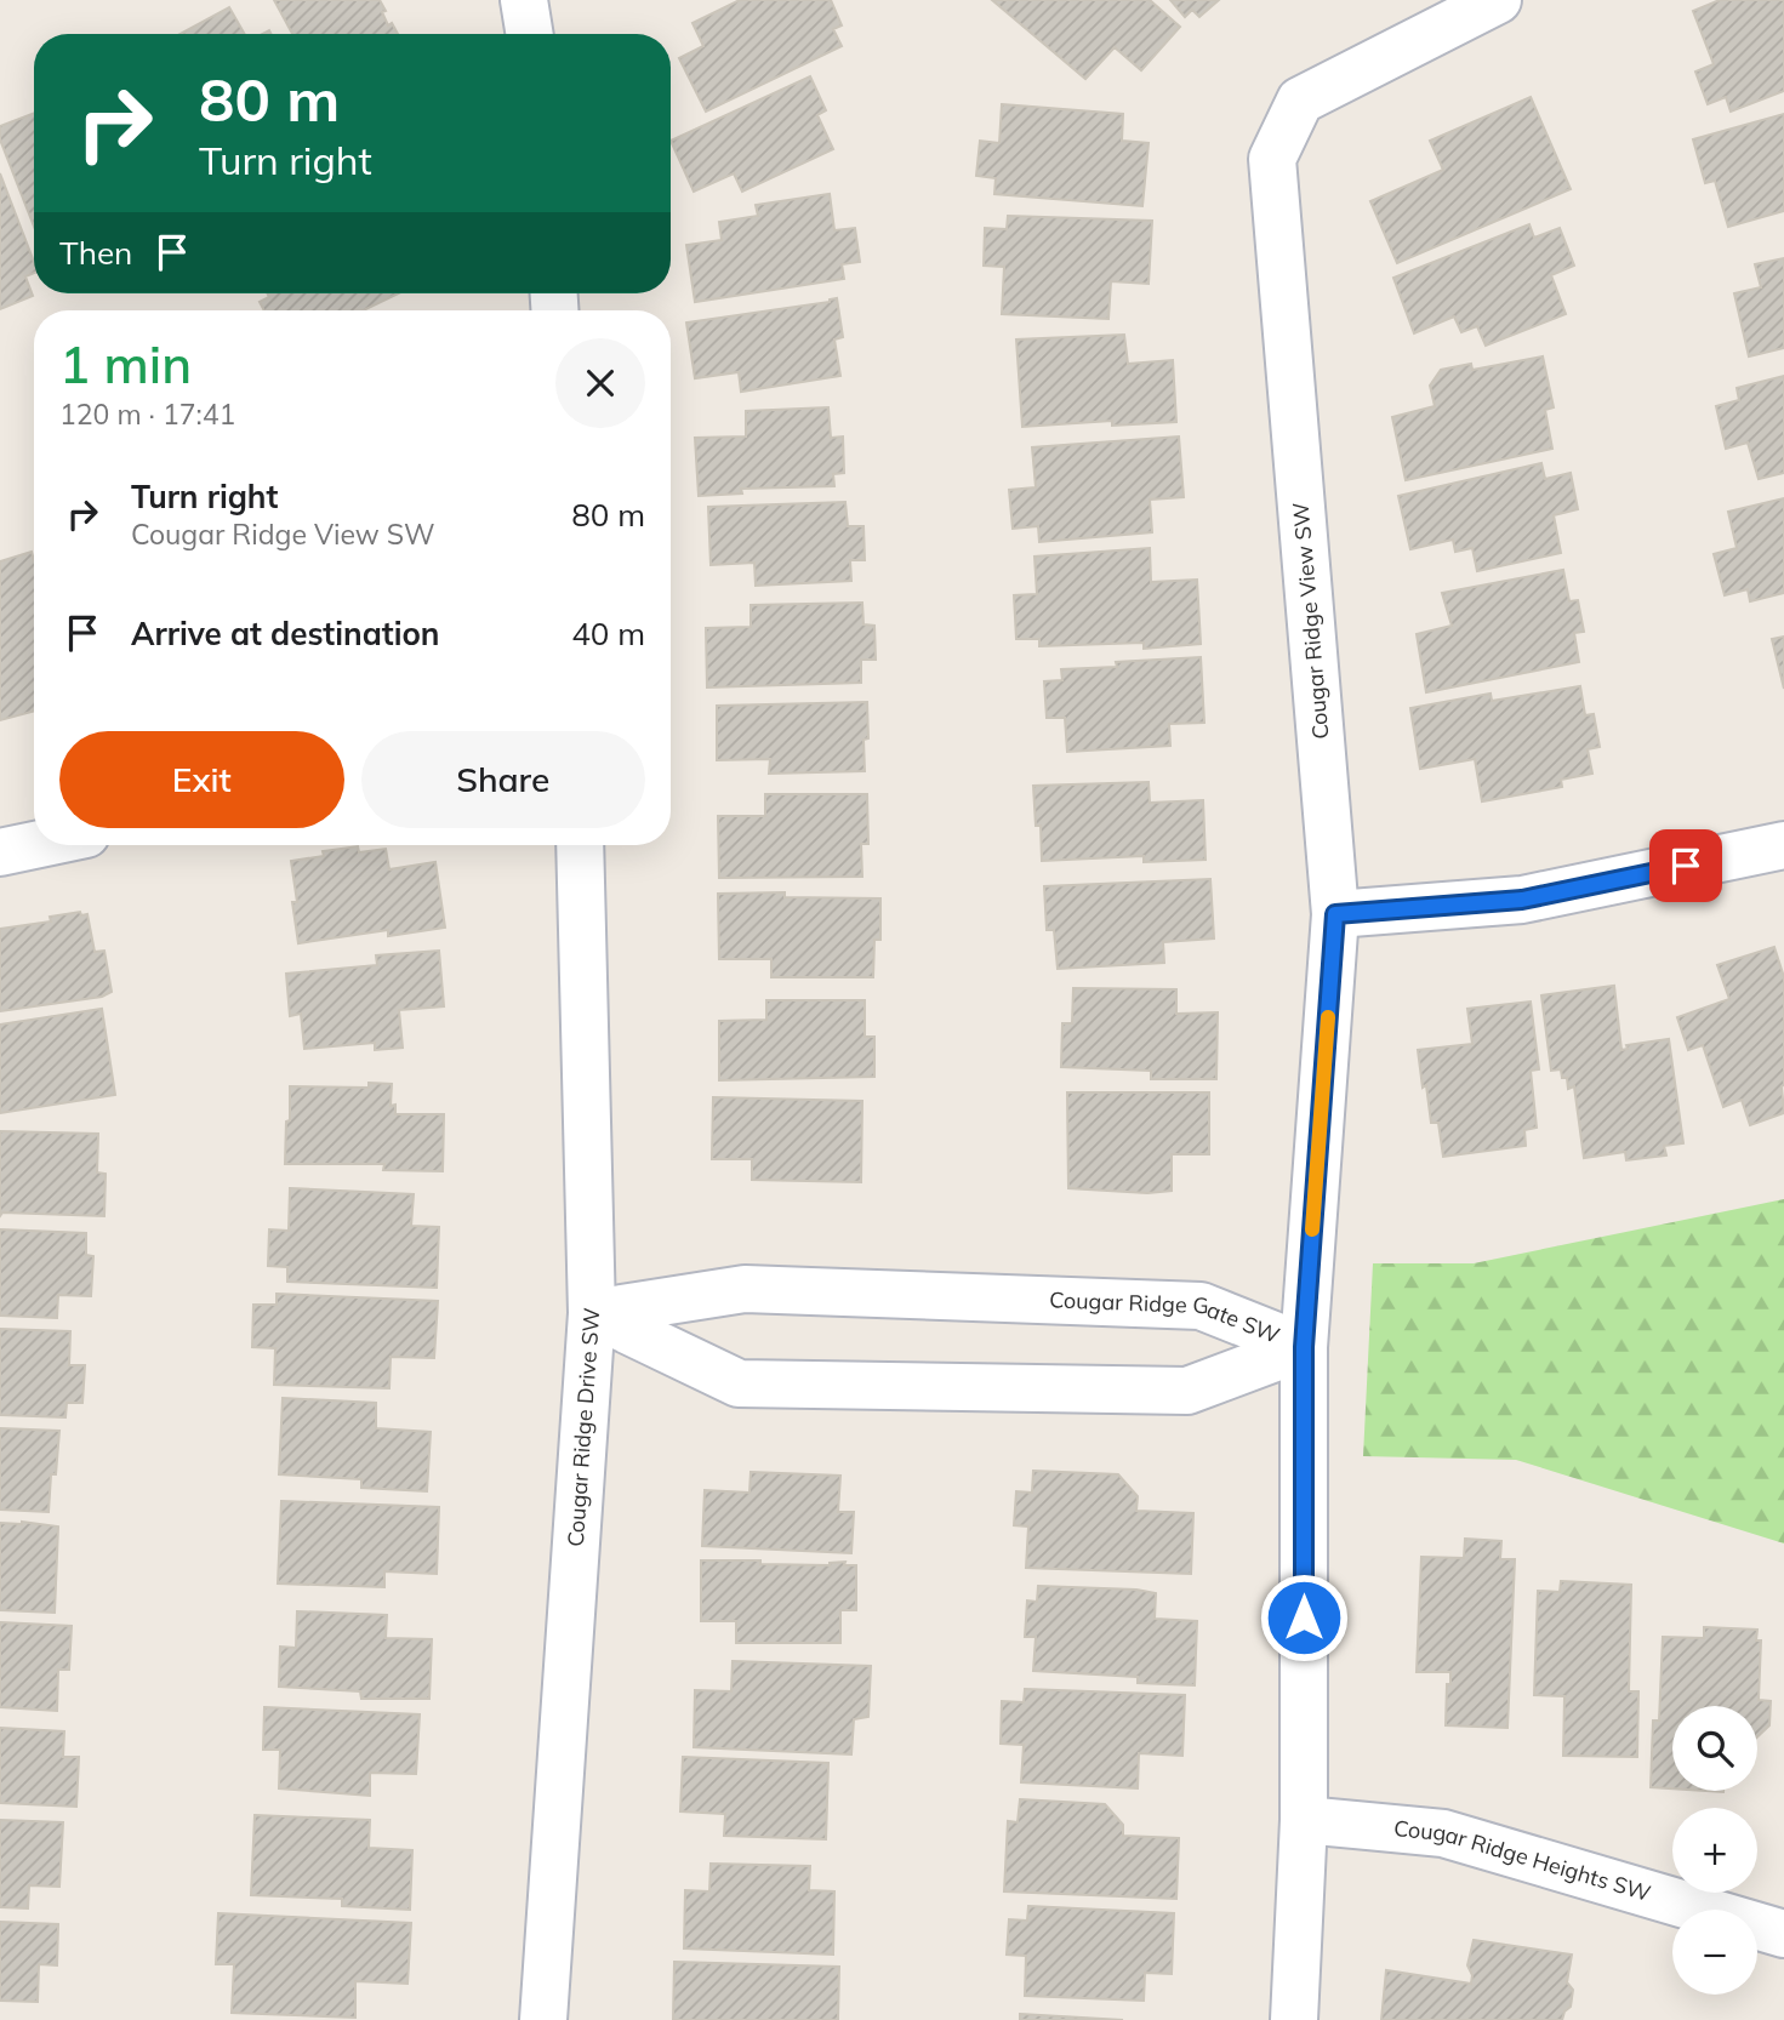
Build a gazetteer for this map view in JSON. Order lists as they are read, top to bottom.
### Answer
{
  "streets": {
    "street": [
      "Cougar Ridge View SW",
      "Cougar Ridge Gate SW",
      "Cougar Ridge Drive SW",
      "Cougar Ridge Heights SW"
    ]
  },
  "crossings": [
    ["Cougar Ridge Gate SW", "Cougar Ridge Drive SW"]
  ],
  "page": {
    "turn": ["80 m", "Turn right"],
    "then": "Then",
    "heading": ["1 min", "120 m · 17:41"],
    "list": [
      {
        "name": "Turn right",
        "note": "Cougar Ridge View SW",
        "value": "80 m"
      },
      {
        "name": "Arrive at destination",
        "value": "40 m"
      }
    ],
    "buttons": ["Exit", "Share"],
    "map_buttons": ["+", "−"]
  }
}
